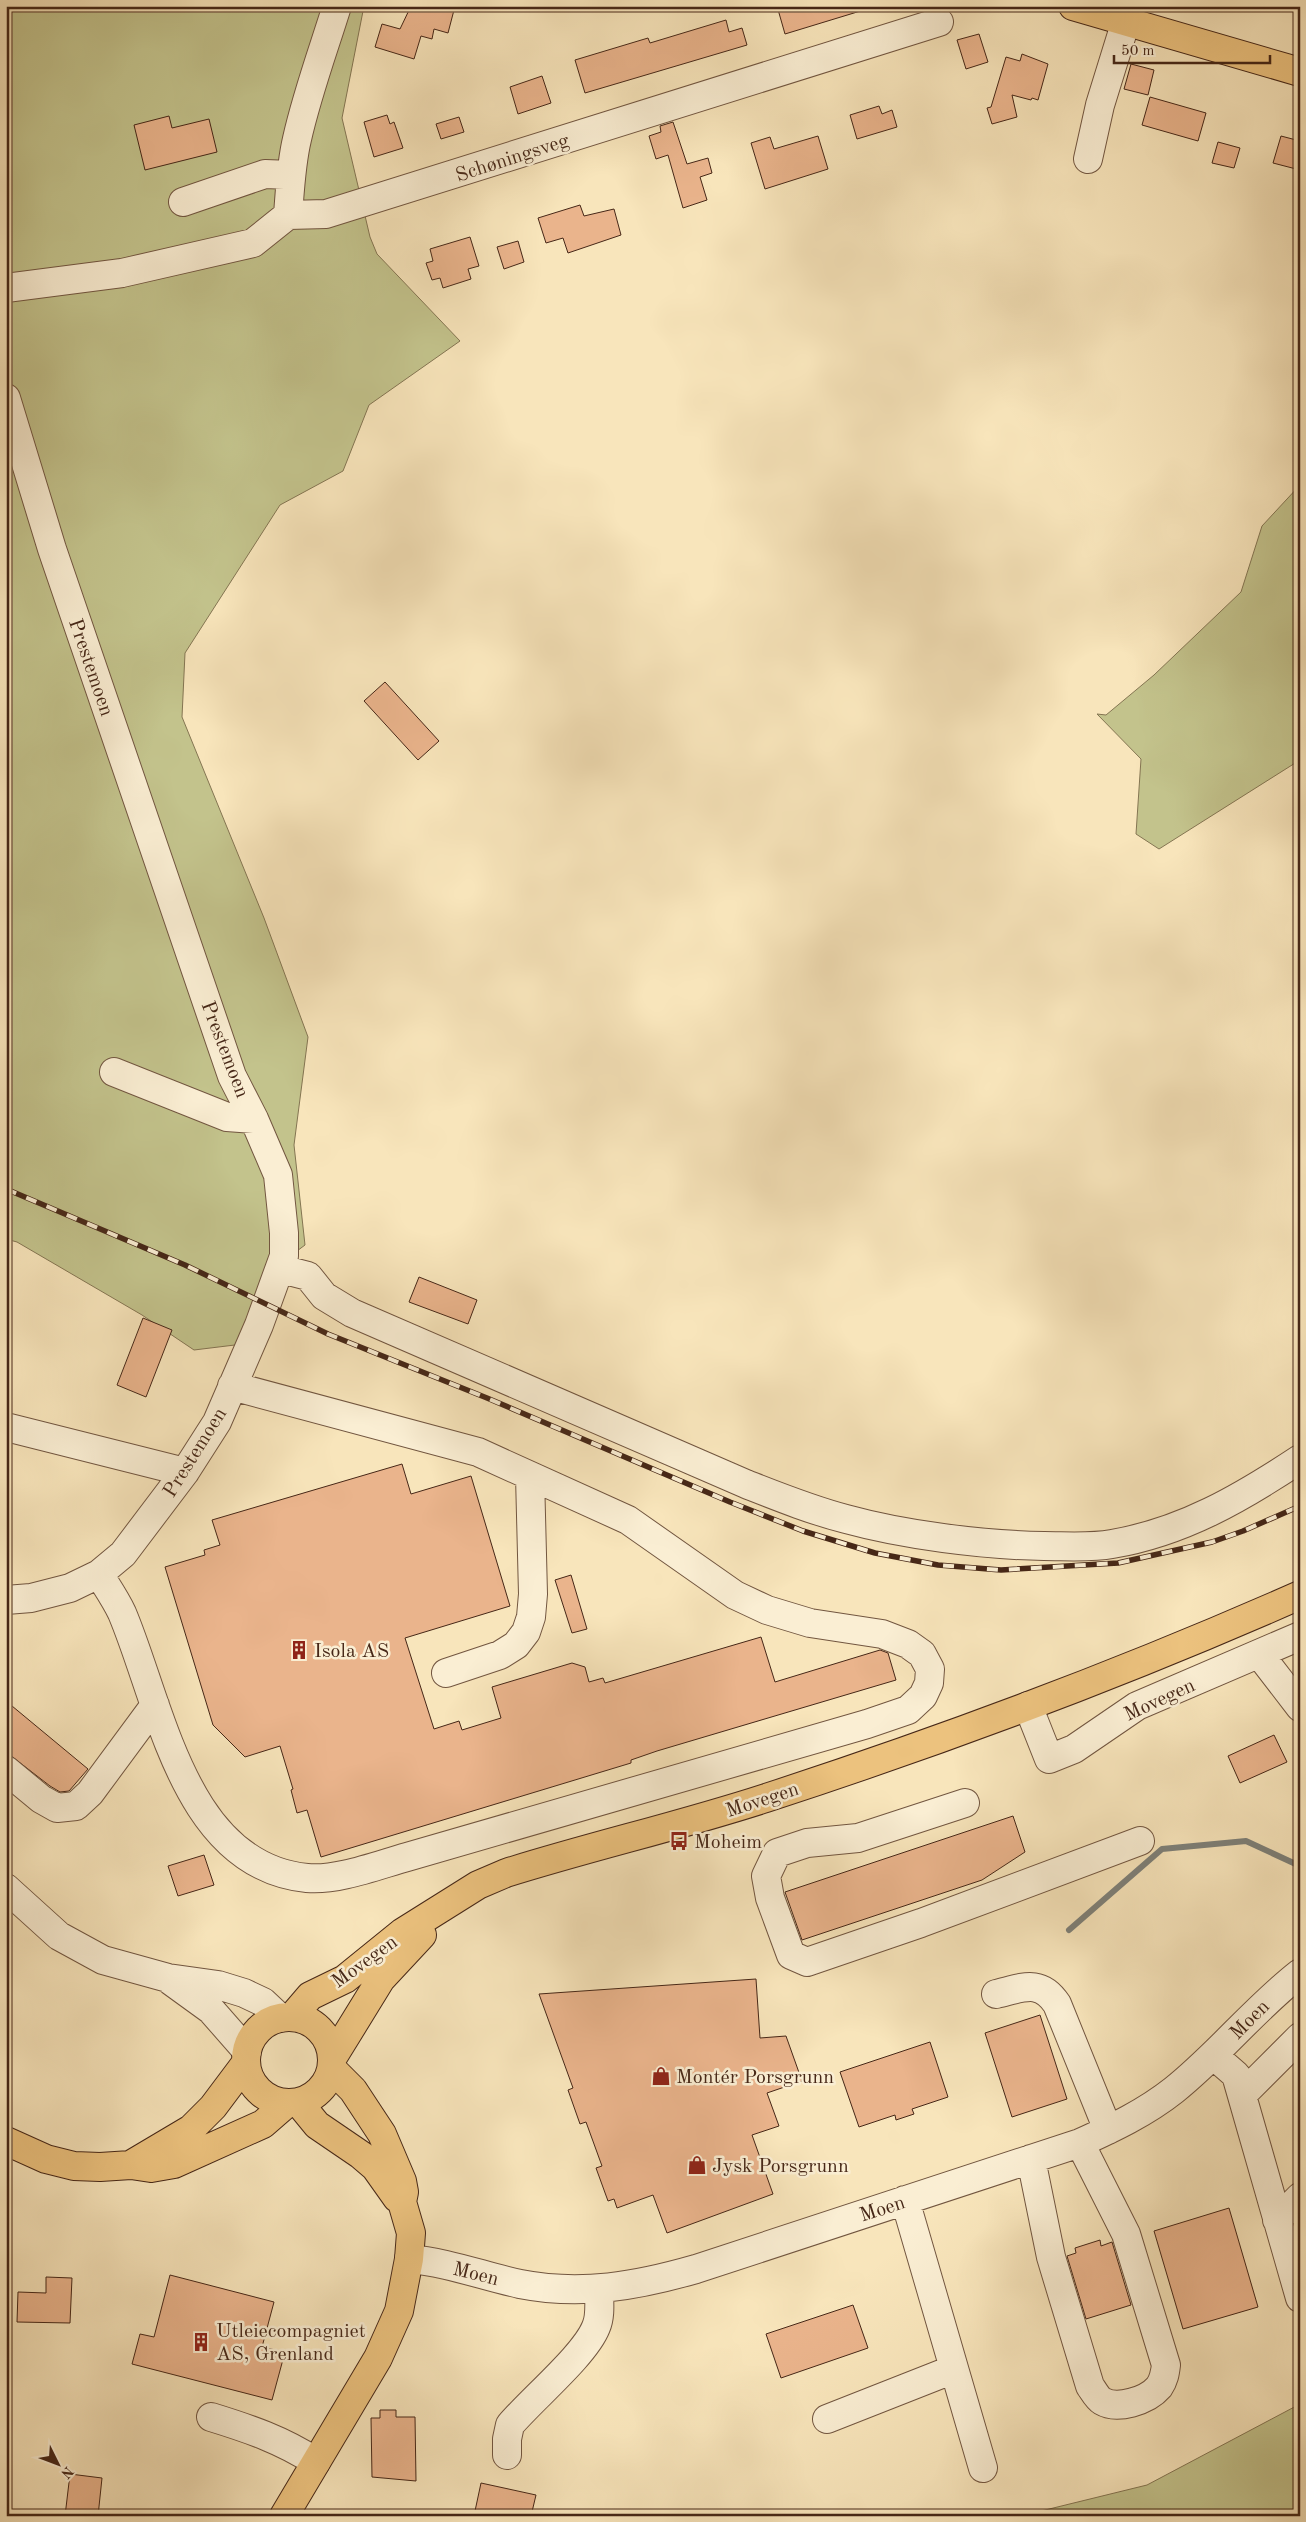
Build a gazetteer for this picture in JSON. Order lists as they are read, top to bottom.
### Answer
{
  "streets": {
    "main road": ["Movegen"],
    "street": ["Schøningsveg", "Prestemoen", "Moen"]
  },
  "places": {
    "building": ["Isola AS", "Utleiecompagniet AS, Grenland"],
    "bus stop": ["Moheim"],
    "shop": ["Montér Porsgrunn", "Jysk Porsgrunn"]
  },
  "scale_bar": "50 m",
  "north": "bottom right"
}
